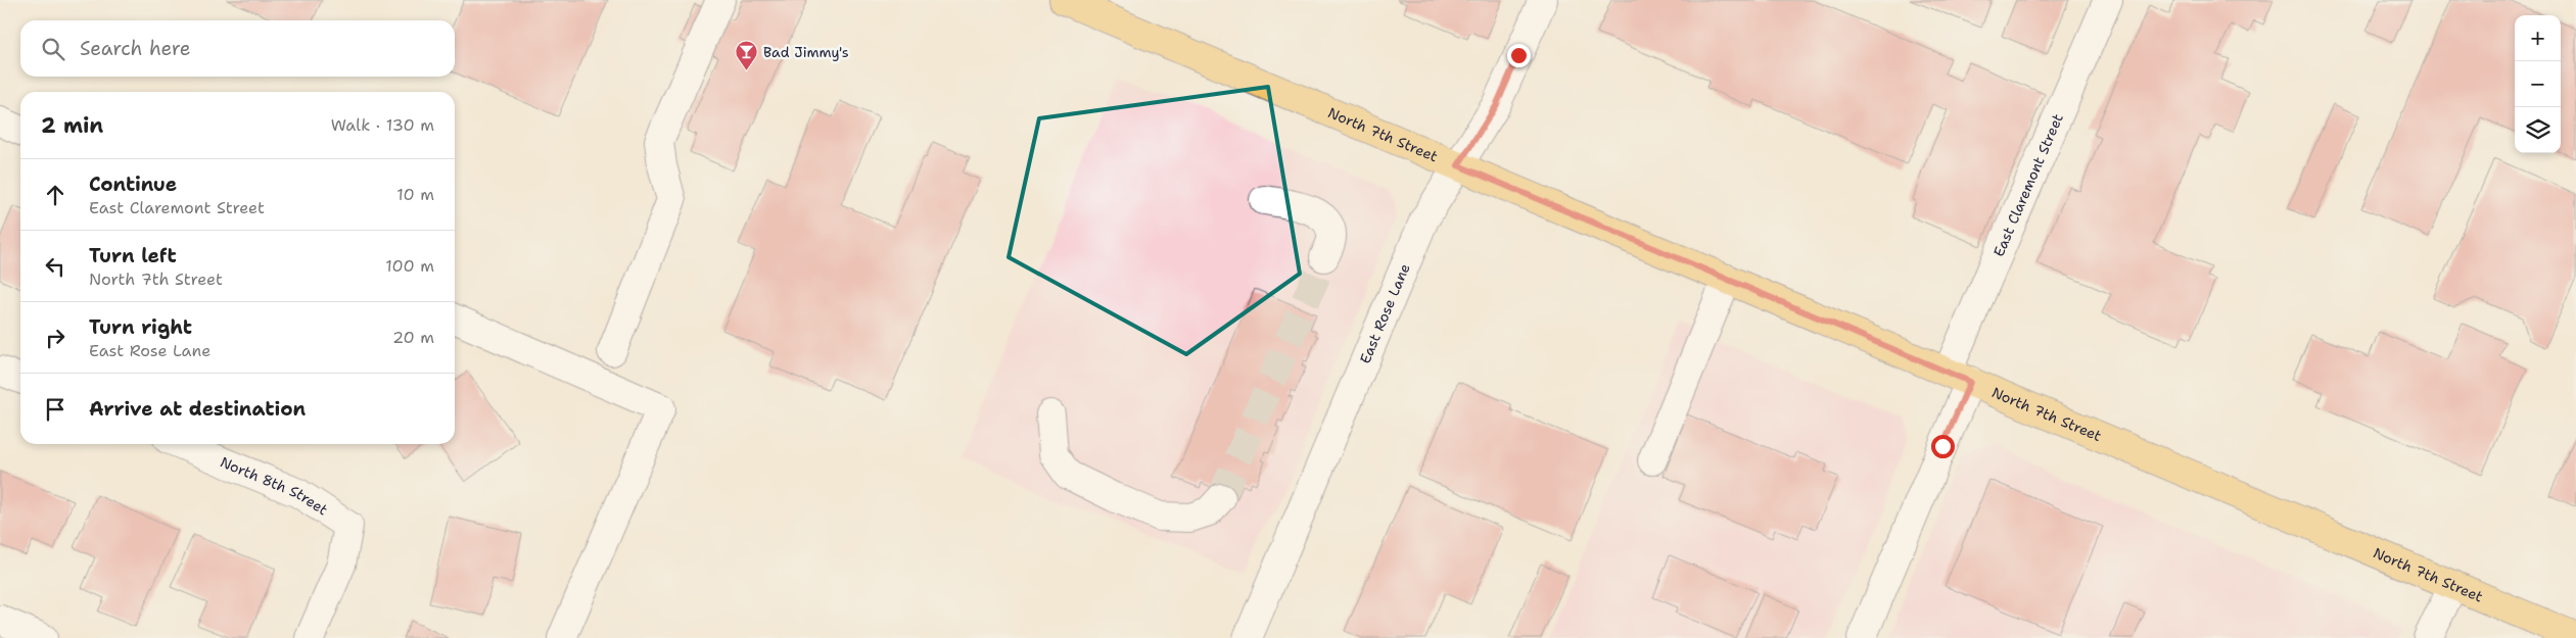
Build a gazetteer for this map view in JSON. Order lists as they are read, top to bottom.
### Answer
{
  "streets": {
    "main road": ["North 7th Street"],
    "street": ["East Claremont Street", "East Rose Lane", "North 8th Street"]
  },
  "crossings": [
    ["North 7th Street", "East Claremont Street"],
    ["North 7th Street", "East Rose Lane"]
  ],
  "places": {
    "bar": ["Bad Jimmy's"]
  },
  "page": {
    "map_buttons": ["+", "−"],
    "search": "Search here",
    "heading": ["2 min", "Walk · 130 m"],
    "list": [
      ["Continue", "East Claremont Street", "10 m"],
      ["Turn left", "North 7th Street", "100 m"],
      ["Turn right", "East Rose Lane", "20 m"],
      "Arrive at destination"
    ]
  }
}
